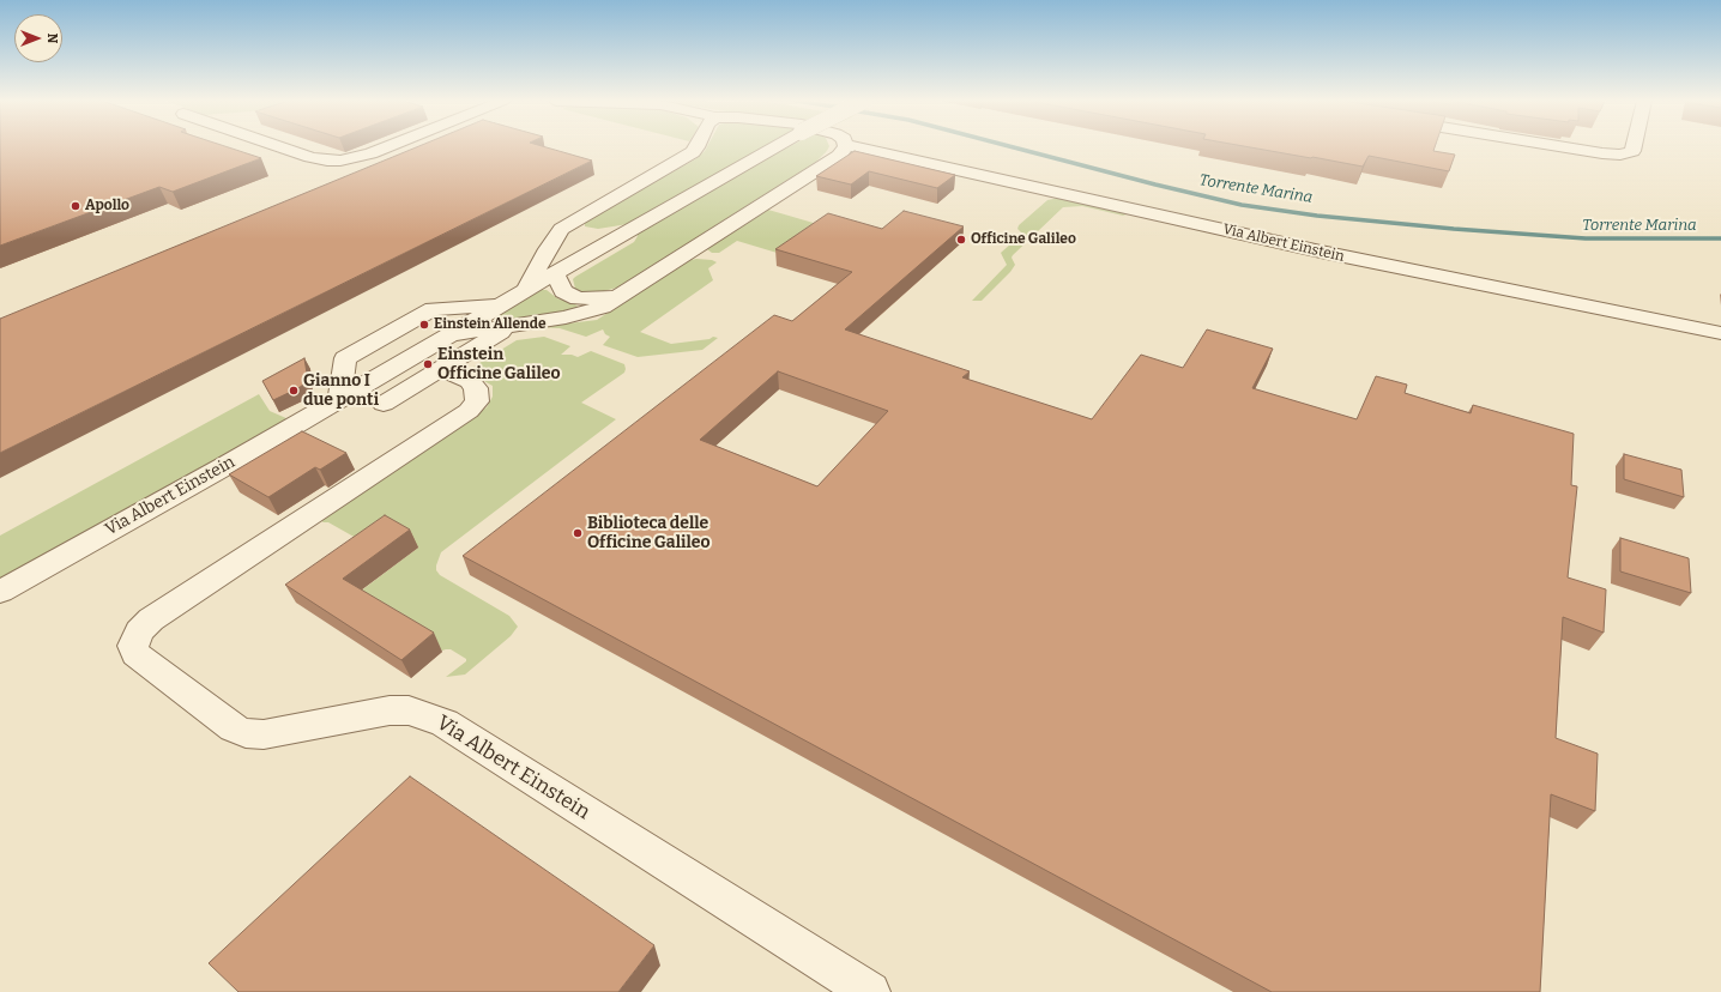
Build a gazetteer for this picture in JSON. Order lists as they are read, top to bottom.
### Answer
{
  "streets": {
    "street": ["Via Albert Einstein"]
  },
  "water": ["Torrente Marina"],
  "places": [
    "Apollo",
    "Officine Galileo",
    "Einstein Allende",
    "Einstein Officine Galileo",
    "Gianno I due ponti",
    "Biblioteca delle Officine Galileo"
  ],
  "north": "right"
}
